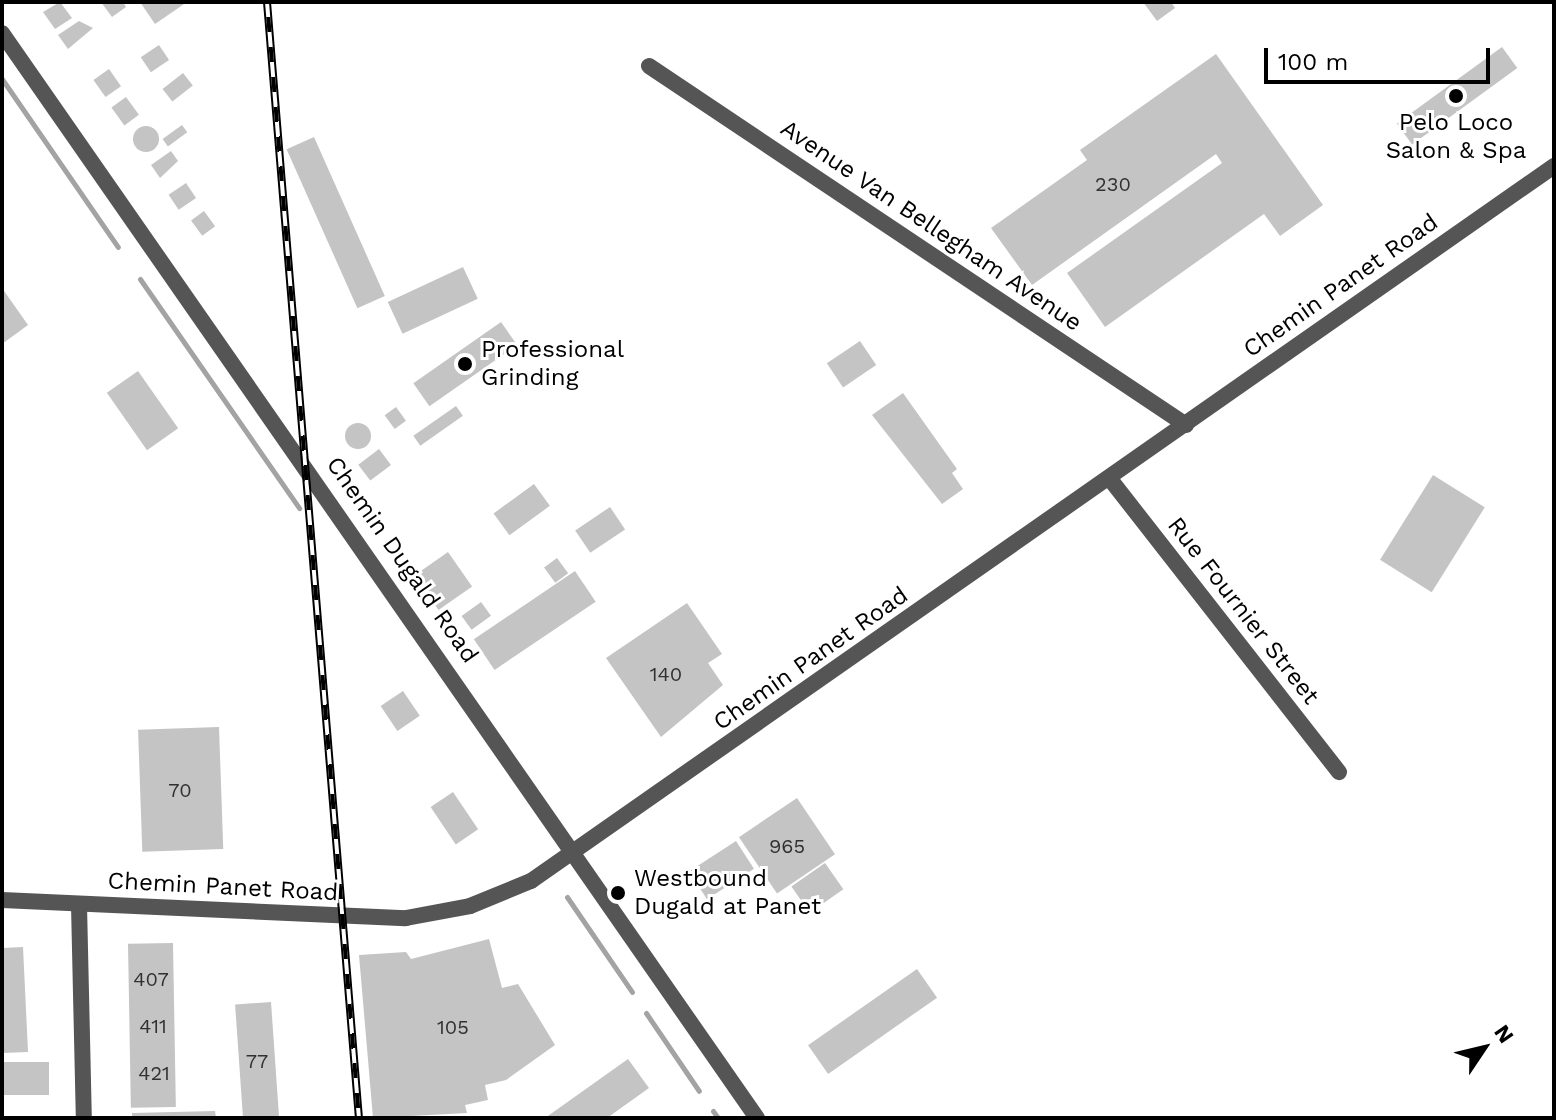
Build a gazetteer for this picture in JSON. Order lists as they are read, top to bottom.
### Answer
{
  "streets": {
    "street": [
      "Avenue Van Bellegham Avenue",
      "Chemin Panet Road",
      "Chemin Dugald Road",
      "Rue Fournier Street"
    ]
  },
  "crossings": [
    ["Avenue Van Bellegham Avenue", "Chemin Panet Road"],
    ["Chemin Panet Road", "Chemin Dugald Road"],
    ["Chemin Panet Road", "Rue Fournier Street"]
  ],
  "places": ["Pelo Loco Salon & Spa", "Professional Grinding", "Westbound Dugald at Panet"],
  "house_numbers": [
    "230",
    "140",
    "70",
    "965",
    "407",
    "411",
    "105",
    "77",
    "421"
  ],
  "scale_bar": "100 m",
  "north": "top right"
}
